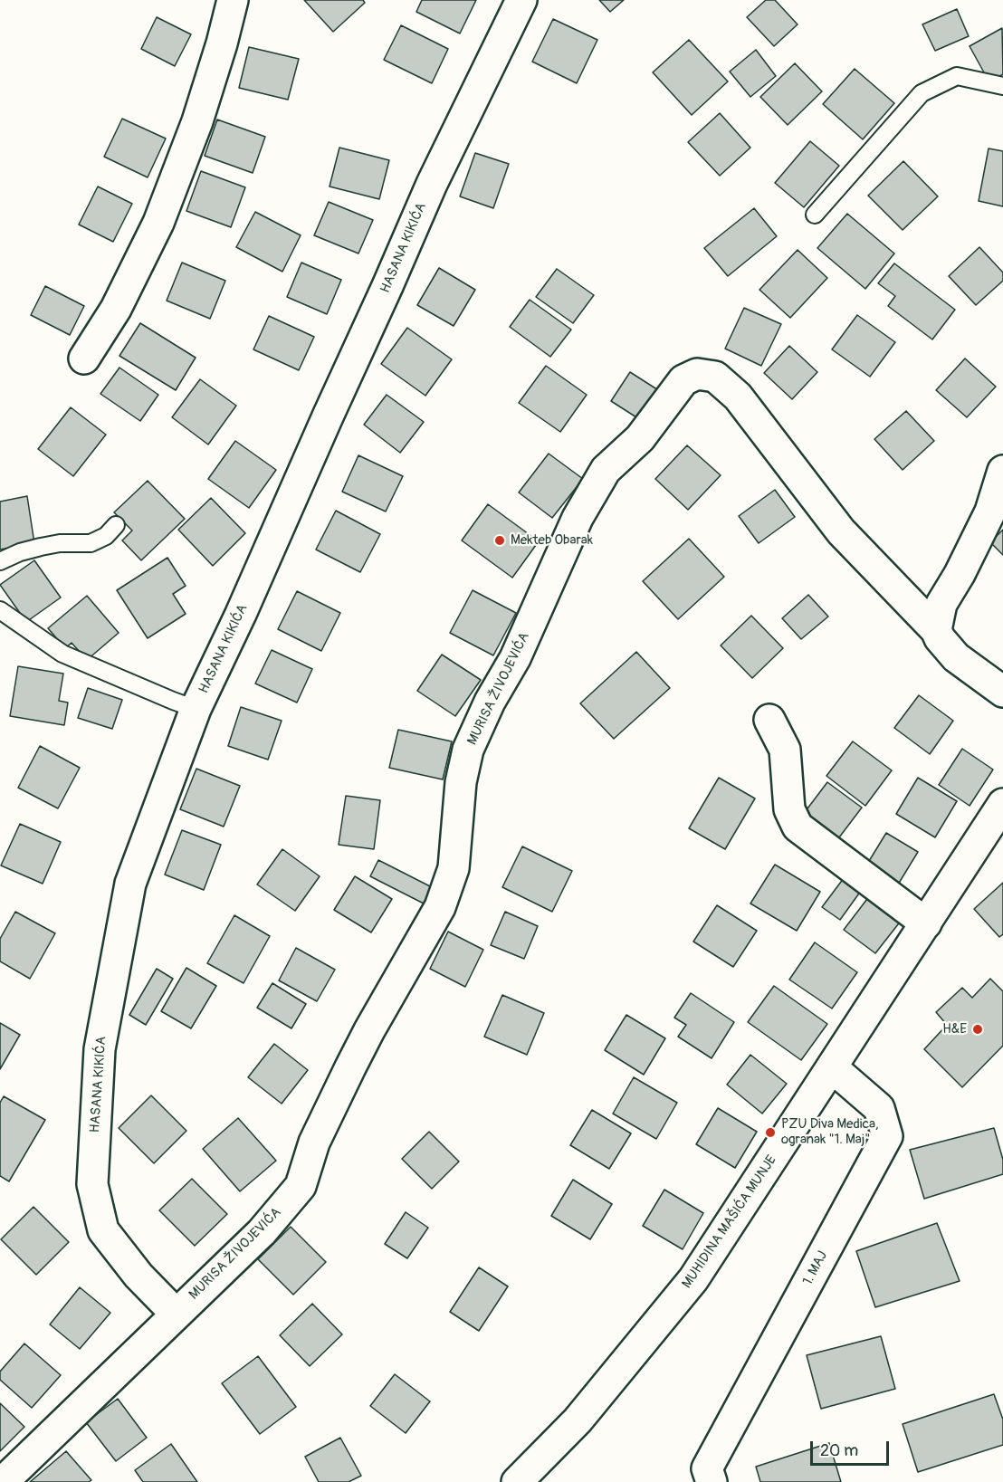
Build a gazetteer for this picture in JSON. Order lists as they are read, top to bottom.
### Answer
{
  "streets": {
    "street": [
      "HASANA KIKIĆA",
      "MURISA ŽIVOJEVIĆA",
      "MUHIDINA MAŠIĆA MUNJE",
      "1. MAJ"
    ]
  },
  "crossings": [
    ["HASANA KIKIĆA", "MURISA ŽIVOJEVIĆA"],
    ["MUHIDINA MAŠIĆA MUNJE", "1. MAJ"]
  ],
  "places": ["Mekteb Obarak", "H&E", "PZU Diva Medica, ogranak \"1. Maj\""],
  "scale_bar": "20 m"
}
